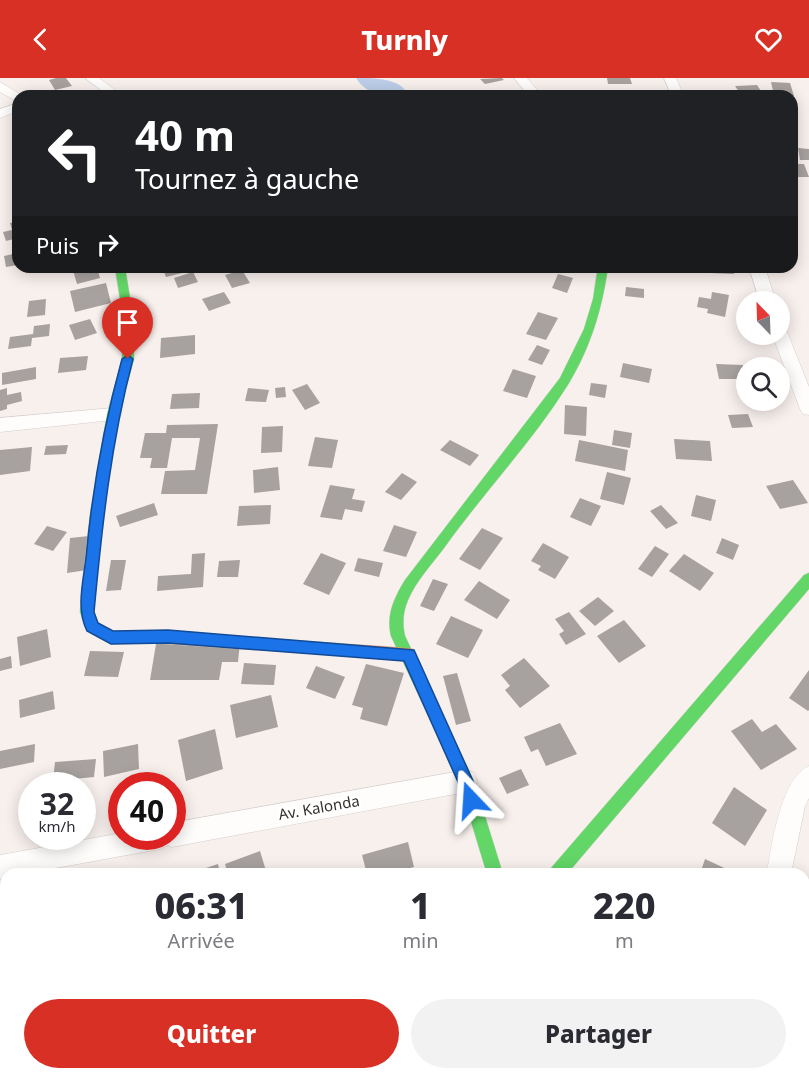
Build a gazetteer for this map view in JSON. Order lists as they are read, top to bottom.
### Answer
{
  "streets": {
    "street": ["Av. Kalonda"]
  },
  "north": "top left",
  "page": {
    "header": "Turnly",
    "turn": ["40 m", "Tournez à gauche"],
    "then": "Puis",
    "speed": "32 km/h",
    "limit": "40",
    "eta": [
      "06:31",
      "Arrivée",
      "1",
      "min",
      "220",
      "m"
    ],
    "buttons": ["Quitter", "Partager"]
  }
}
